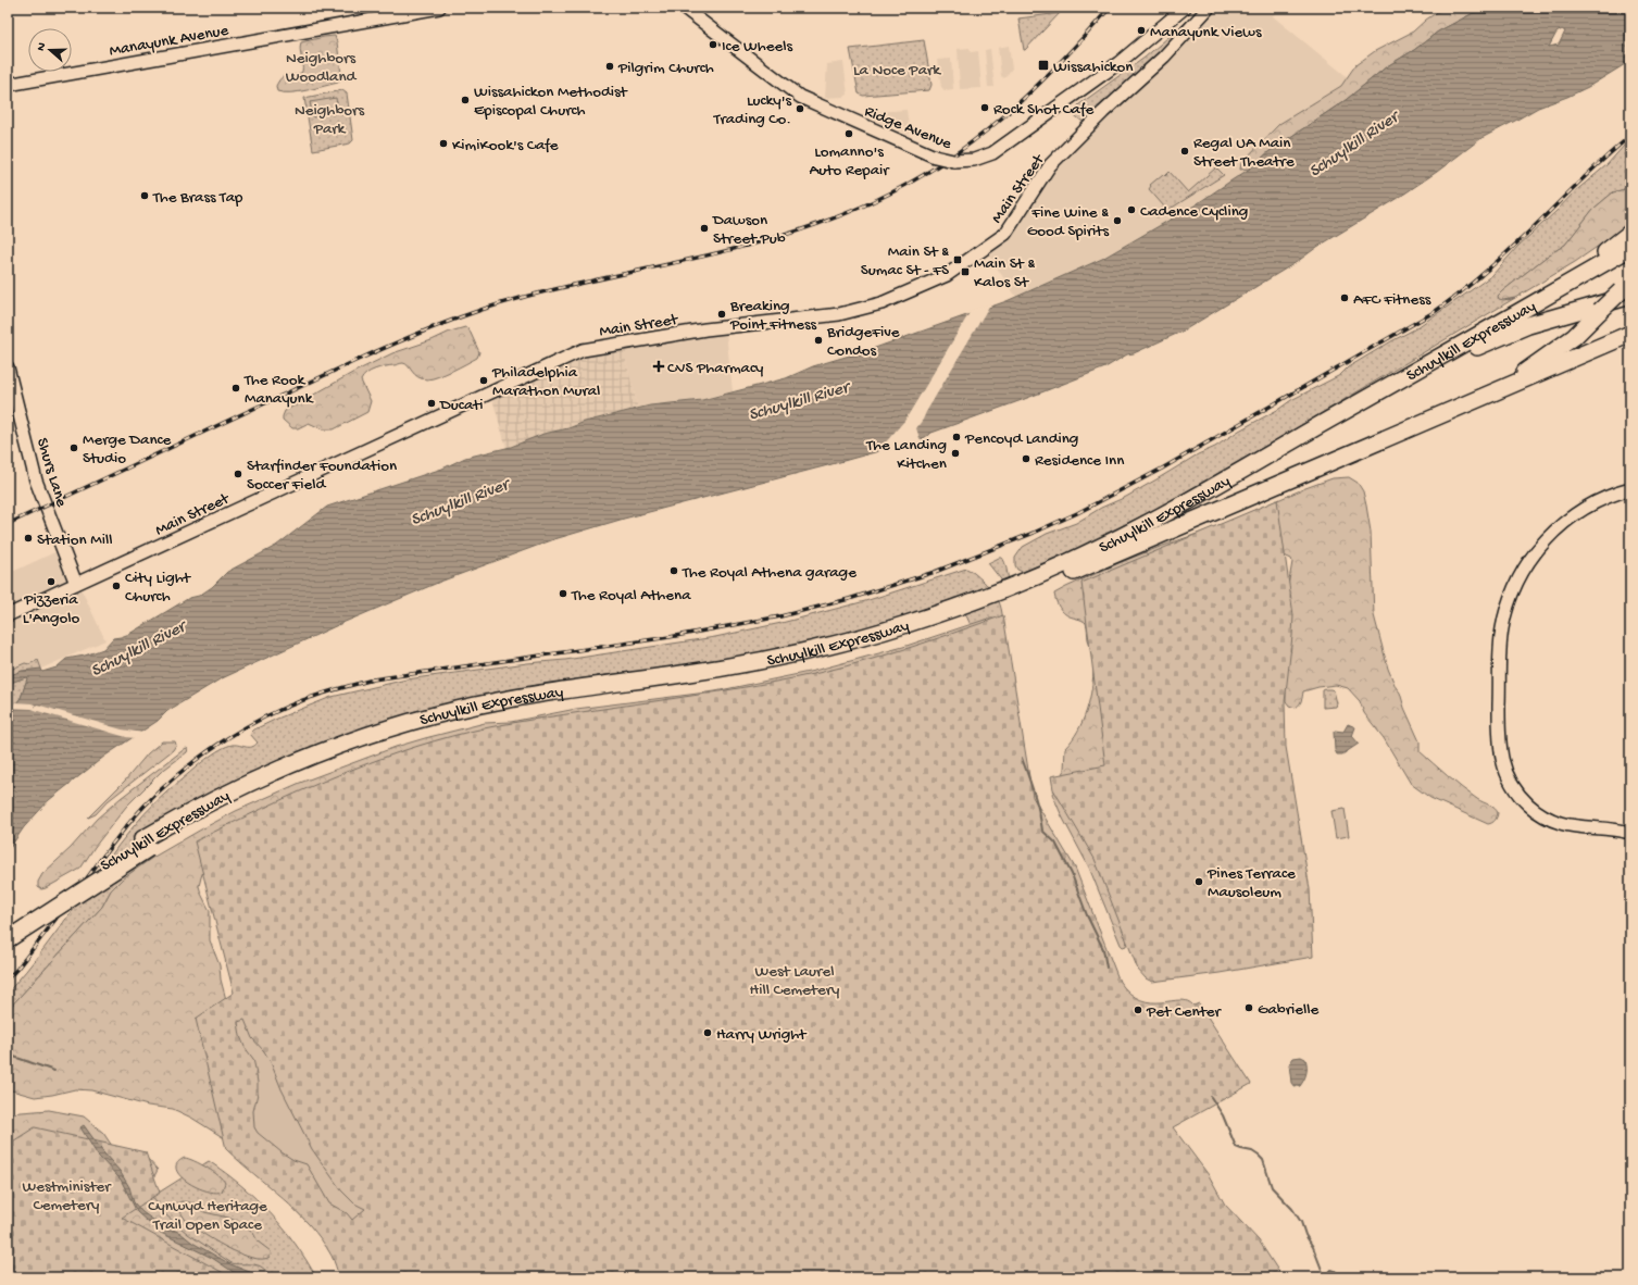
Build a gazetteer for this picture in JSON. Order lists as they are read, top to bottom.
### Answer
{
  "streets": {
    "highway": ["Schuylkill Expressway"],
    "street": [
      "Manayunk Avenue",
      "Ridge Avenue",
      "Main Street",
      "Shurs Lane"
    ]
  },
  "crossings": [
    ["Main Street", "Shurs Lane"]
  ],
  "water": ["Schuylkill River"],
  "parks": [
    "Neighbors Woodland",
    "La Noce Park",
    "Neighbors Park",
    "West Laurel Hill Cemetery",
    "Westminister Cemetery",
    "Cynwyd Heritage Trail Open Space"
  ],
  "places": {
    "other": [
      "Manayunk Views",
      "Ice Wheels",
      "Pilgrim Church",
      "Wissahickon Methodist Episcopal Church",
      "Rock Shot Cafe",
      "Lucky's Trading Co.",
      "Lomanno's Auto Repair",
      "KimiKook's Cafe",
      "Regal UA Main Street Theatre",
      "The Brass Tap",
      "Cadence Cycling",
      "Fine Wine & Good Spirits",
      "Dawson Street Pub",
      "AFC Fitness",
      "Breaking Point Fitness",
      "BridgeFive Condos",
      "Philadelphia Marathon Mural",
      "The Rook Manayunk",
      "Ducati",
      "Pencoyd Landing",
      "Merge Dance Studio",
      "The Landing Kitchen",
      "Residence Inn",
      "Starfinder Foundation Soccer Field",
      "Station Mill",
      "The Royal Athena garage",
      "Pizzeria L'Angolo",
      "City Light Church",
      "The Royal Athena",
      "Pines Terrace Mausoleum",
      "Gabrielle",
      "Pet Center",
      "Harry Wright"
    ],
    "transit": ["Wissahickon", "Main St & Sumac St - FS", "Main St & Kalos St"],
    "health": ["CVS Pharmacy"]
  },
  "north": "left"
}
